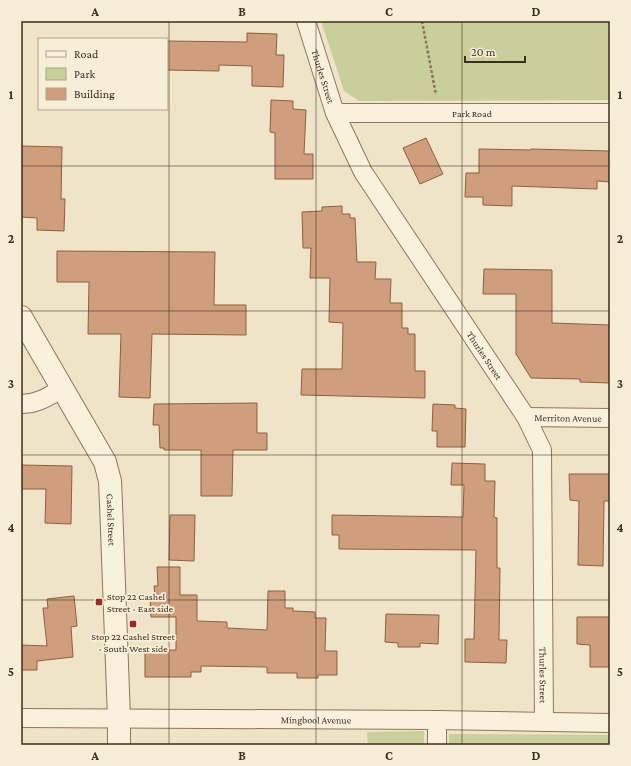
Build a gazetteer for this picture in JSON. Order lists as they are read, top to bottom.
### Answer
{
  "streets": {
    "street": [
      "Thurles Street",
      "Park Road",
      "Merriton Avenue",
      "Cashel Street",
      "Mingbool Avenue"
    ]
  },
  "crossings": [
    ["Thurles Street", "Park Road"],
    ["Thurles Street", "Merriton Avenue"],
    ["Thurles Street", "Mingbool Avenue"],
    ["Cashel Street", "Mingbool Avenue"]
  ],
  "places": {
    "transit": ["Stop 22 Cashel Street - East side", "Stop 22 Cashel Street - South West side"]
  },
  "legend": ["Road", "Park", "Building"],
  "scale_bar": "20 m",
  "grid": {
    "columns": [
      "A",
      "B",
      "C",
      "D"
    ],
    "rows": [
      "1",
      "2",
      "3",
      "4",
      "5"
    ]
  }
}
